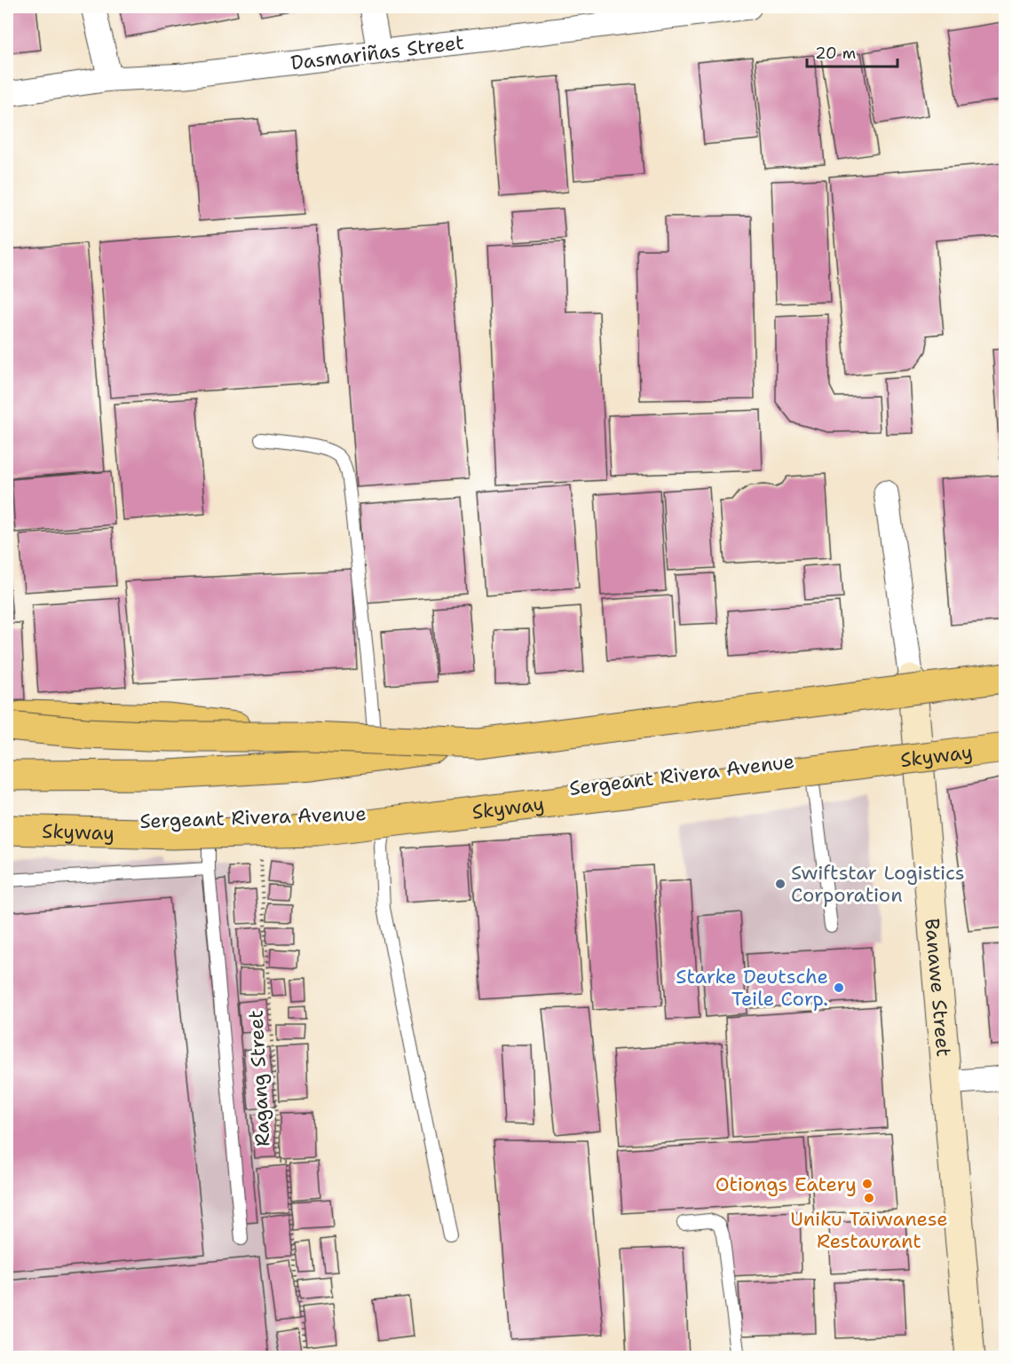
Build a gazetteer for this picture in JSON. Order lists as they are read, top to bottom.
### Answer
{
  "streets": {
    "main road": ["Skyway", "Sergeant Rivera Avenue", "Banawe Street"],
    "street": ["Dasmariñas Street"],
    "path": ["Ragang Street"]
  },
  "crossings": [
    ["Sergeant Rivera Avenue", "Banawe Street"],
    ["Sergeant Rivera Avenue", "Ragang Street"]
  ],
  "places": [
    "Swiftstar Logistics Corporation",
    "Starke Deutsche Teile Corp.",
    "Otiongs Eatery",
    "Uniku Taiwanese Restaurant"
  ],
  "scale_bar": "20 m"
}
